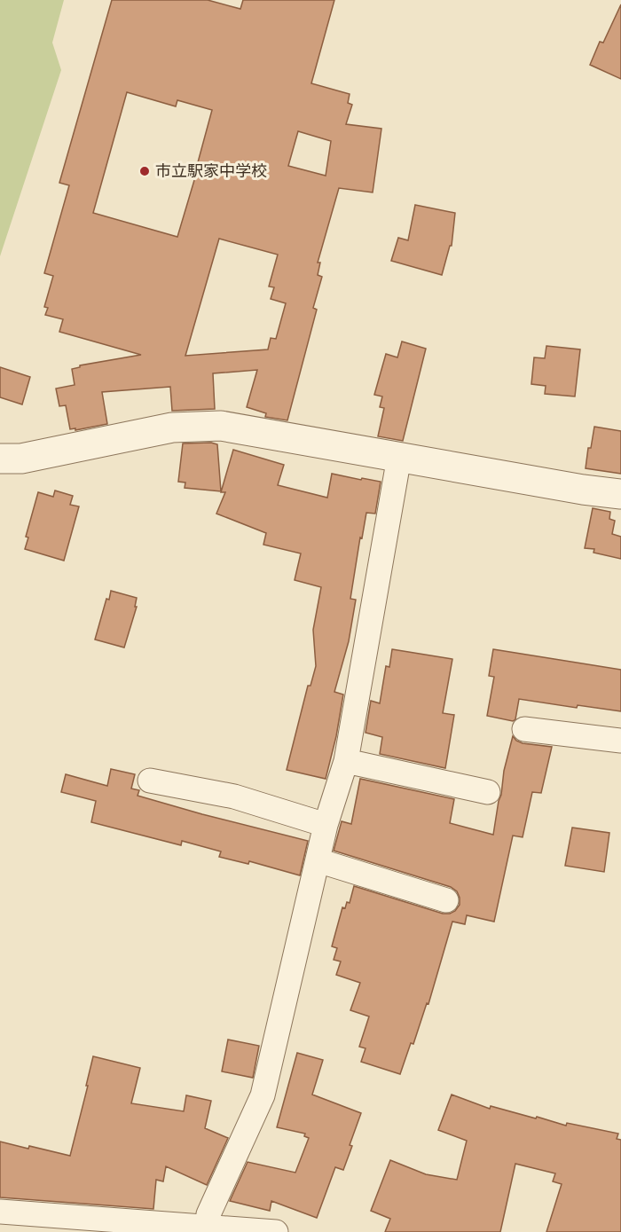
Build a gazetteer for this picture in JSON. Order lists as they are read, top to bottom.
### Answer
{
  "places": ["市立駅家中学校"]
}
